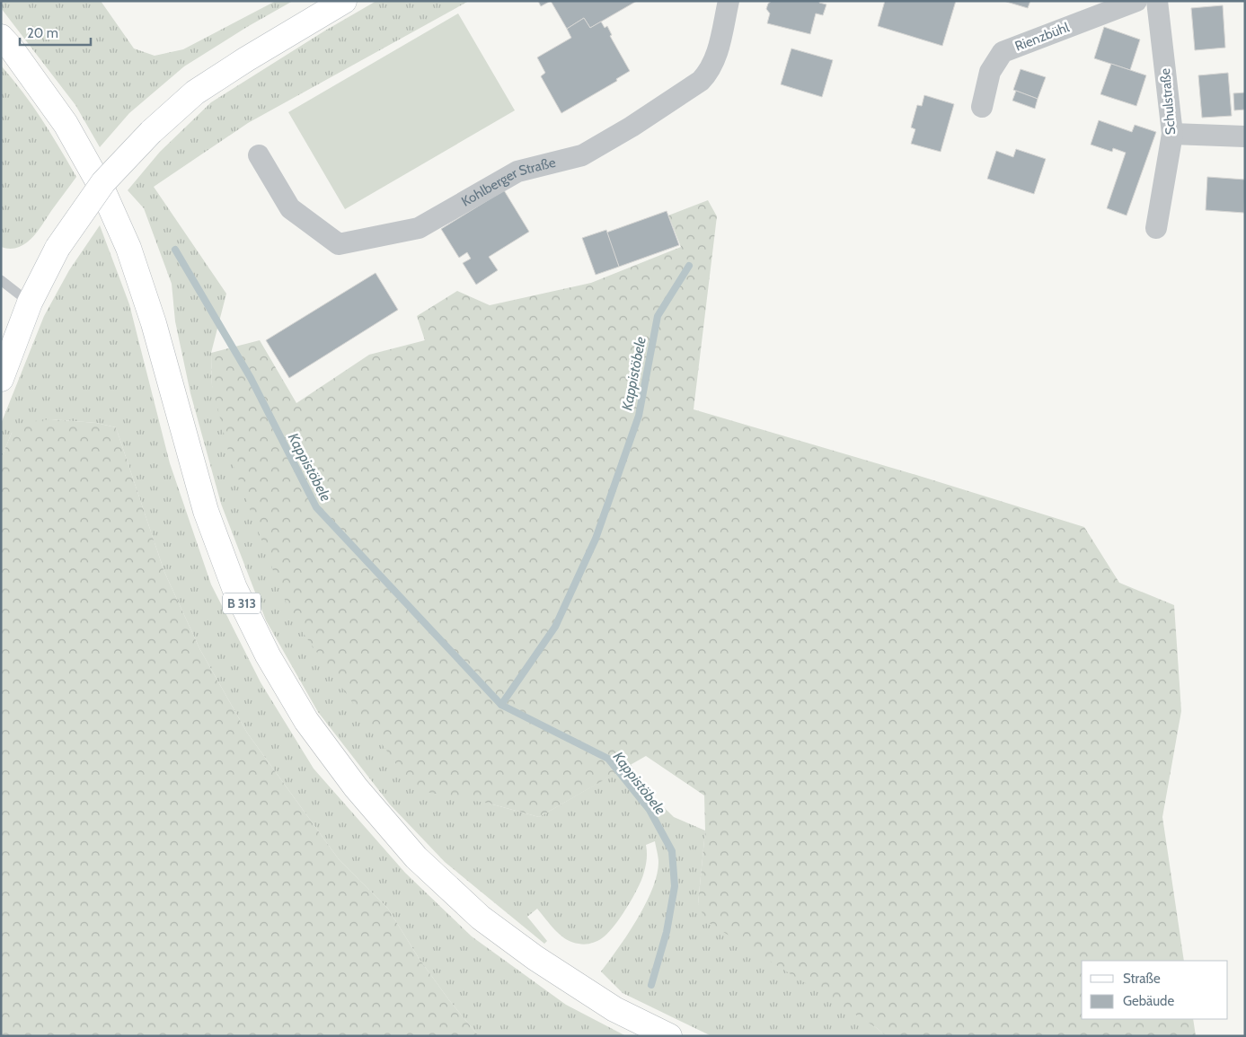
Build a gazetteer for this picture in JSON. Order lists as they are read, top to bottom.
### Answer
{
  "streets": {
    "main road": ["B 313"],
    "street": ["Rienzbühl", "Schulstraße", "Kohlberger Straße"]
  },
  "water": ["Kappistöbele"],
  "legend": ["Straße", "Gebäude"],
  "scale_bar": "20 m"
}
